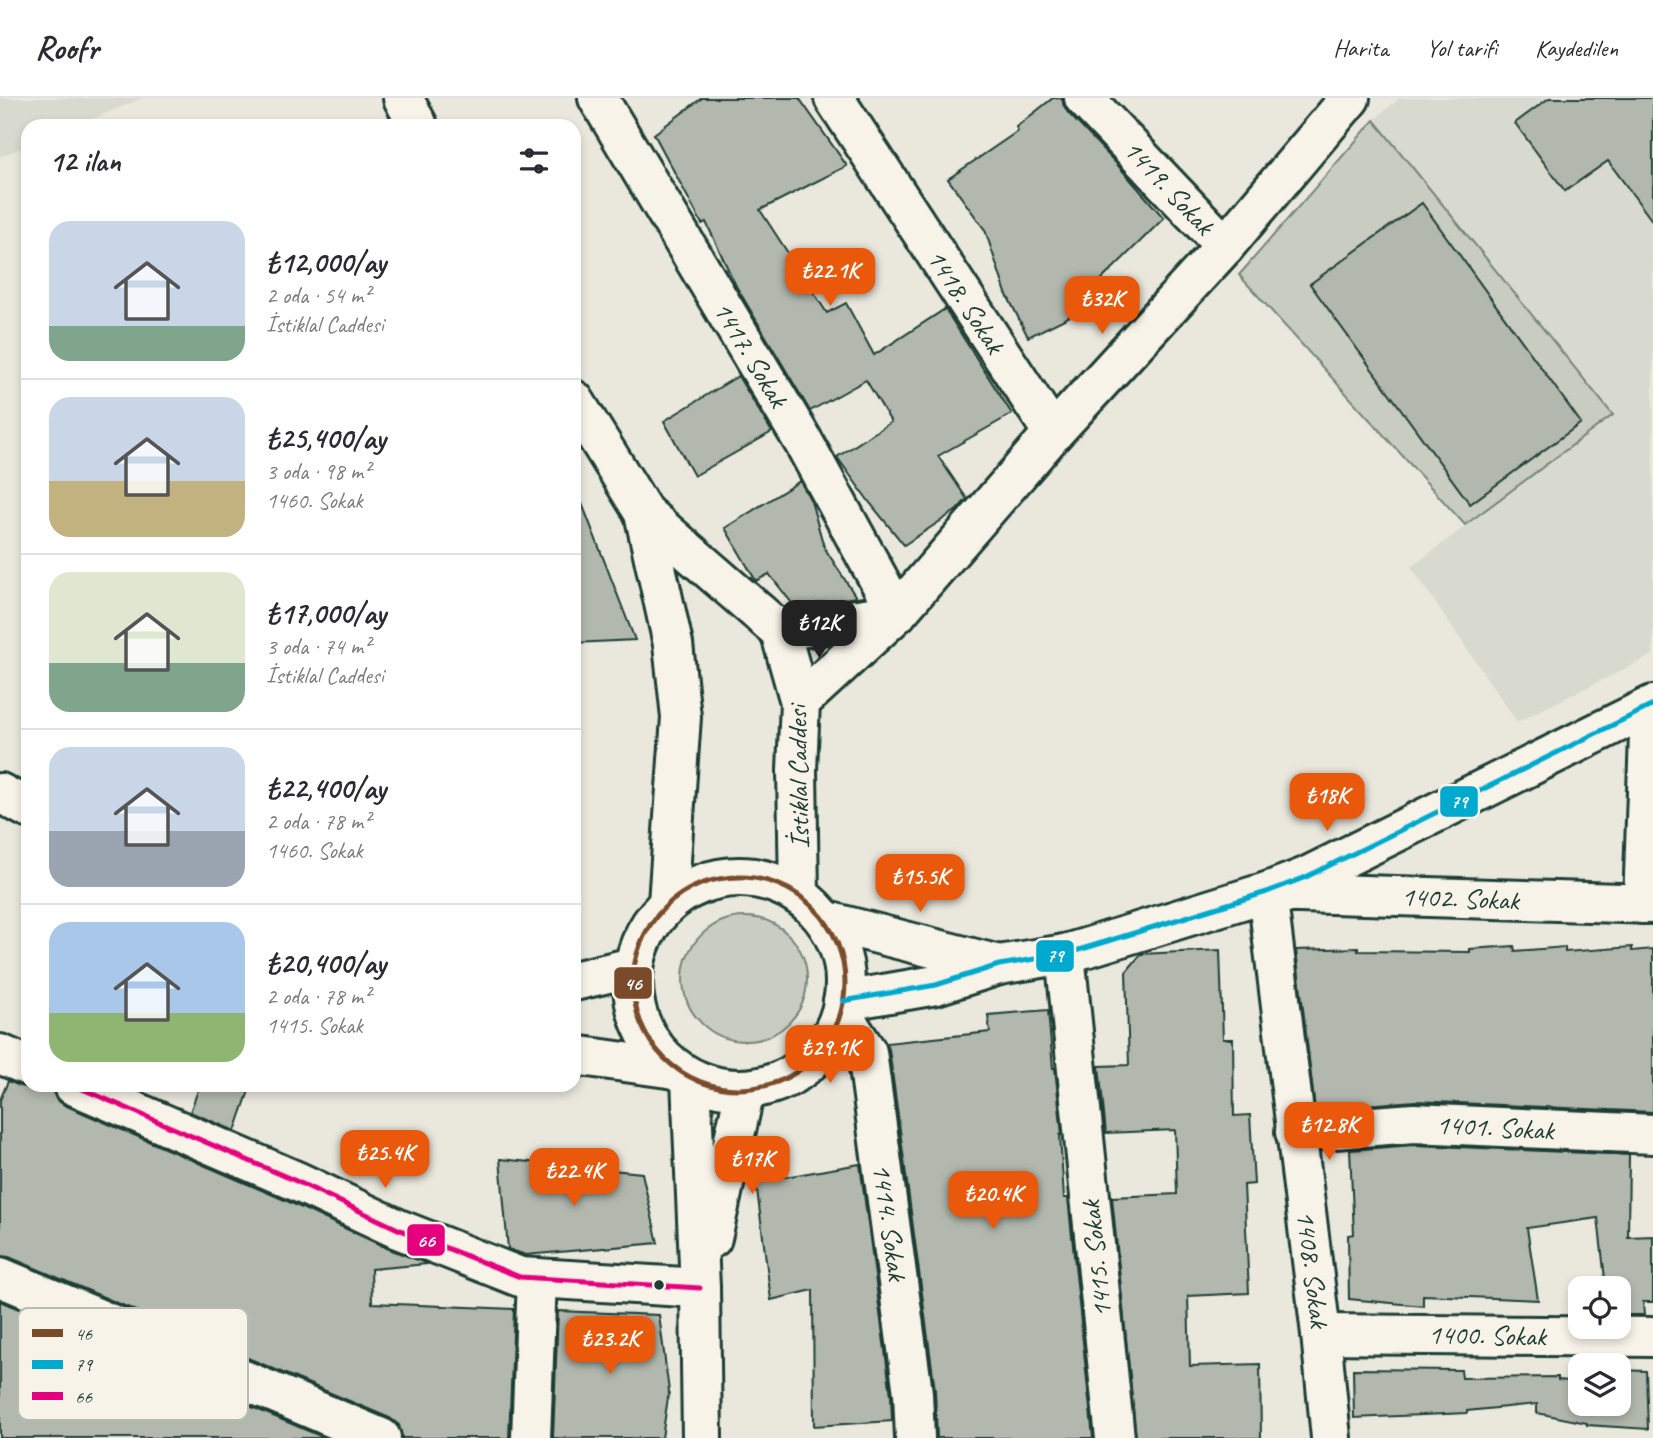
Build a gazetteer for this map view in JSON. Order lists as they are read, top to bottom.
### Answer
{
  "streets": {
    "street": [
      "1419. Sokak",
      "1418. Sokak",
      "1417. Sokak",
      "İstiklal Caddesi",
      "1402. Sokak",
      "1401. Sokak",
      "1414. Sokak",
      "1415. Sokak",
      "1408. Sokak",
      "1400. Sokak"
    ]
  },
  "crossings": [
    ["İstiklal Caddesi", "1414. Sokak"],
    ["1402. Sokak", "1408. Sokak"],
    ["1401. Sokak", "1408. Sokak"],
    ["1408. Sokak", "1400. Sokak"]
  ],
  "lines": ["transit line 79", "transit line 46", "transit line 66"],
  "legend": ["46", "79", "66"],
  "page": {
    "header": "Roofr",
    "nav": ["Harita", "Yol tarifi", "Kaydedilen"],
    "heading": "12 ilan",
    "list": [
      {
        "name": "₺12,000/ay",
        "note": "2 oda · 54 m² · İstiklal Caddesi"
      },
      {
        "name": "₺25,400/ay",
        "note": "3 oda · 98 m² · 1460. Sokak"
      },
      {
        "name": "₺17,000/ay",
        "note": "3 oda · 74 m² · İstiklal Caddesi"
      },
      {
        "name": "₺22,400/ay",
        "note": "2 oda · 78 m² · 1460. Sokak"
      },
      {
        "name": "₺20,400/ay",
        "note": "2 oda · 78 m² · 1415. Sokak"
      }
    ],
    "price": [
      "₺22.1K",
      "₺32K",
      "₺12K",
      "₺18K",
      "₺15.5K",
      "₺29.1K",
      "₺12.8K",
      "₺25.4K",
      "₺17K",
      "₺22.4K",
      "₺20.4K",
      "₺23.2K"
    ]
  }
}
